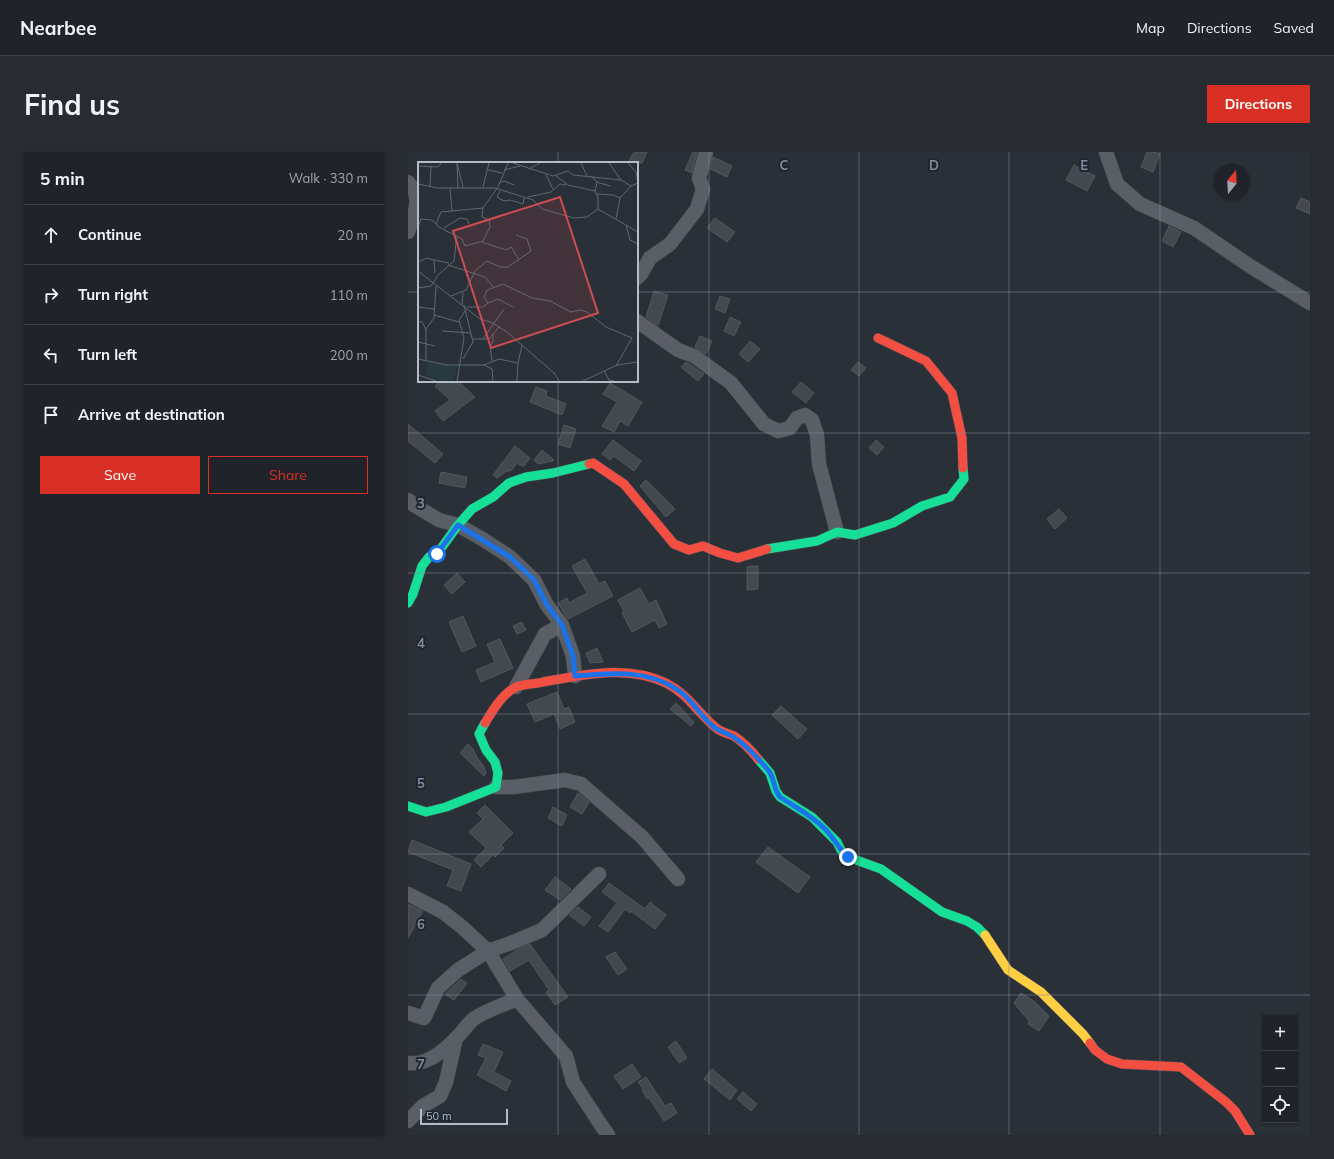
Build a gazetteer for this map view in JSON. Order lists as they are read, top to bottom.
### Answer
{
  "scale_bar": "50 m",
  "north": "top",
  "page": {
    "header": "Nearbee",
    "nav": ["Map", "Directions", "Saved"],
    "buttons": [
      "Directions",
      ["Save", "Share"]
    ],
    "title": "Find us",
    "heading": ["5 min", "Walk · 330 m"],
    "list": [
      ["Continue", "20 m"],
      ["Turn right", "110 m"],
      ["Turn left", "200 m"],
      "Arrive at destination"
    ],
    "map_buttons": ["+", "−"],
    "scale": "50 m"
  },
  "grid": {
    "columns": ["C", "D", "E"],
    "rows": [
      "3",
      "4",
      "5",
      "6",
      "7"
    ]
  }
}
